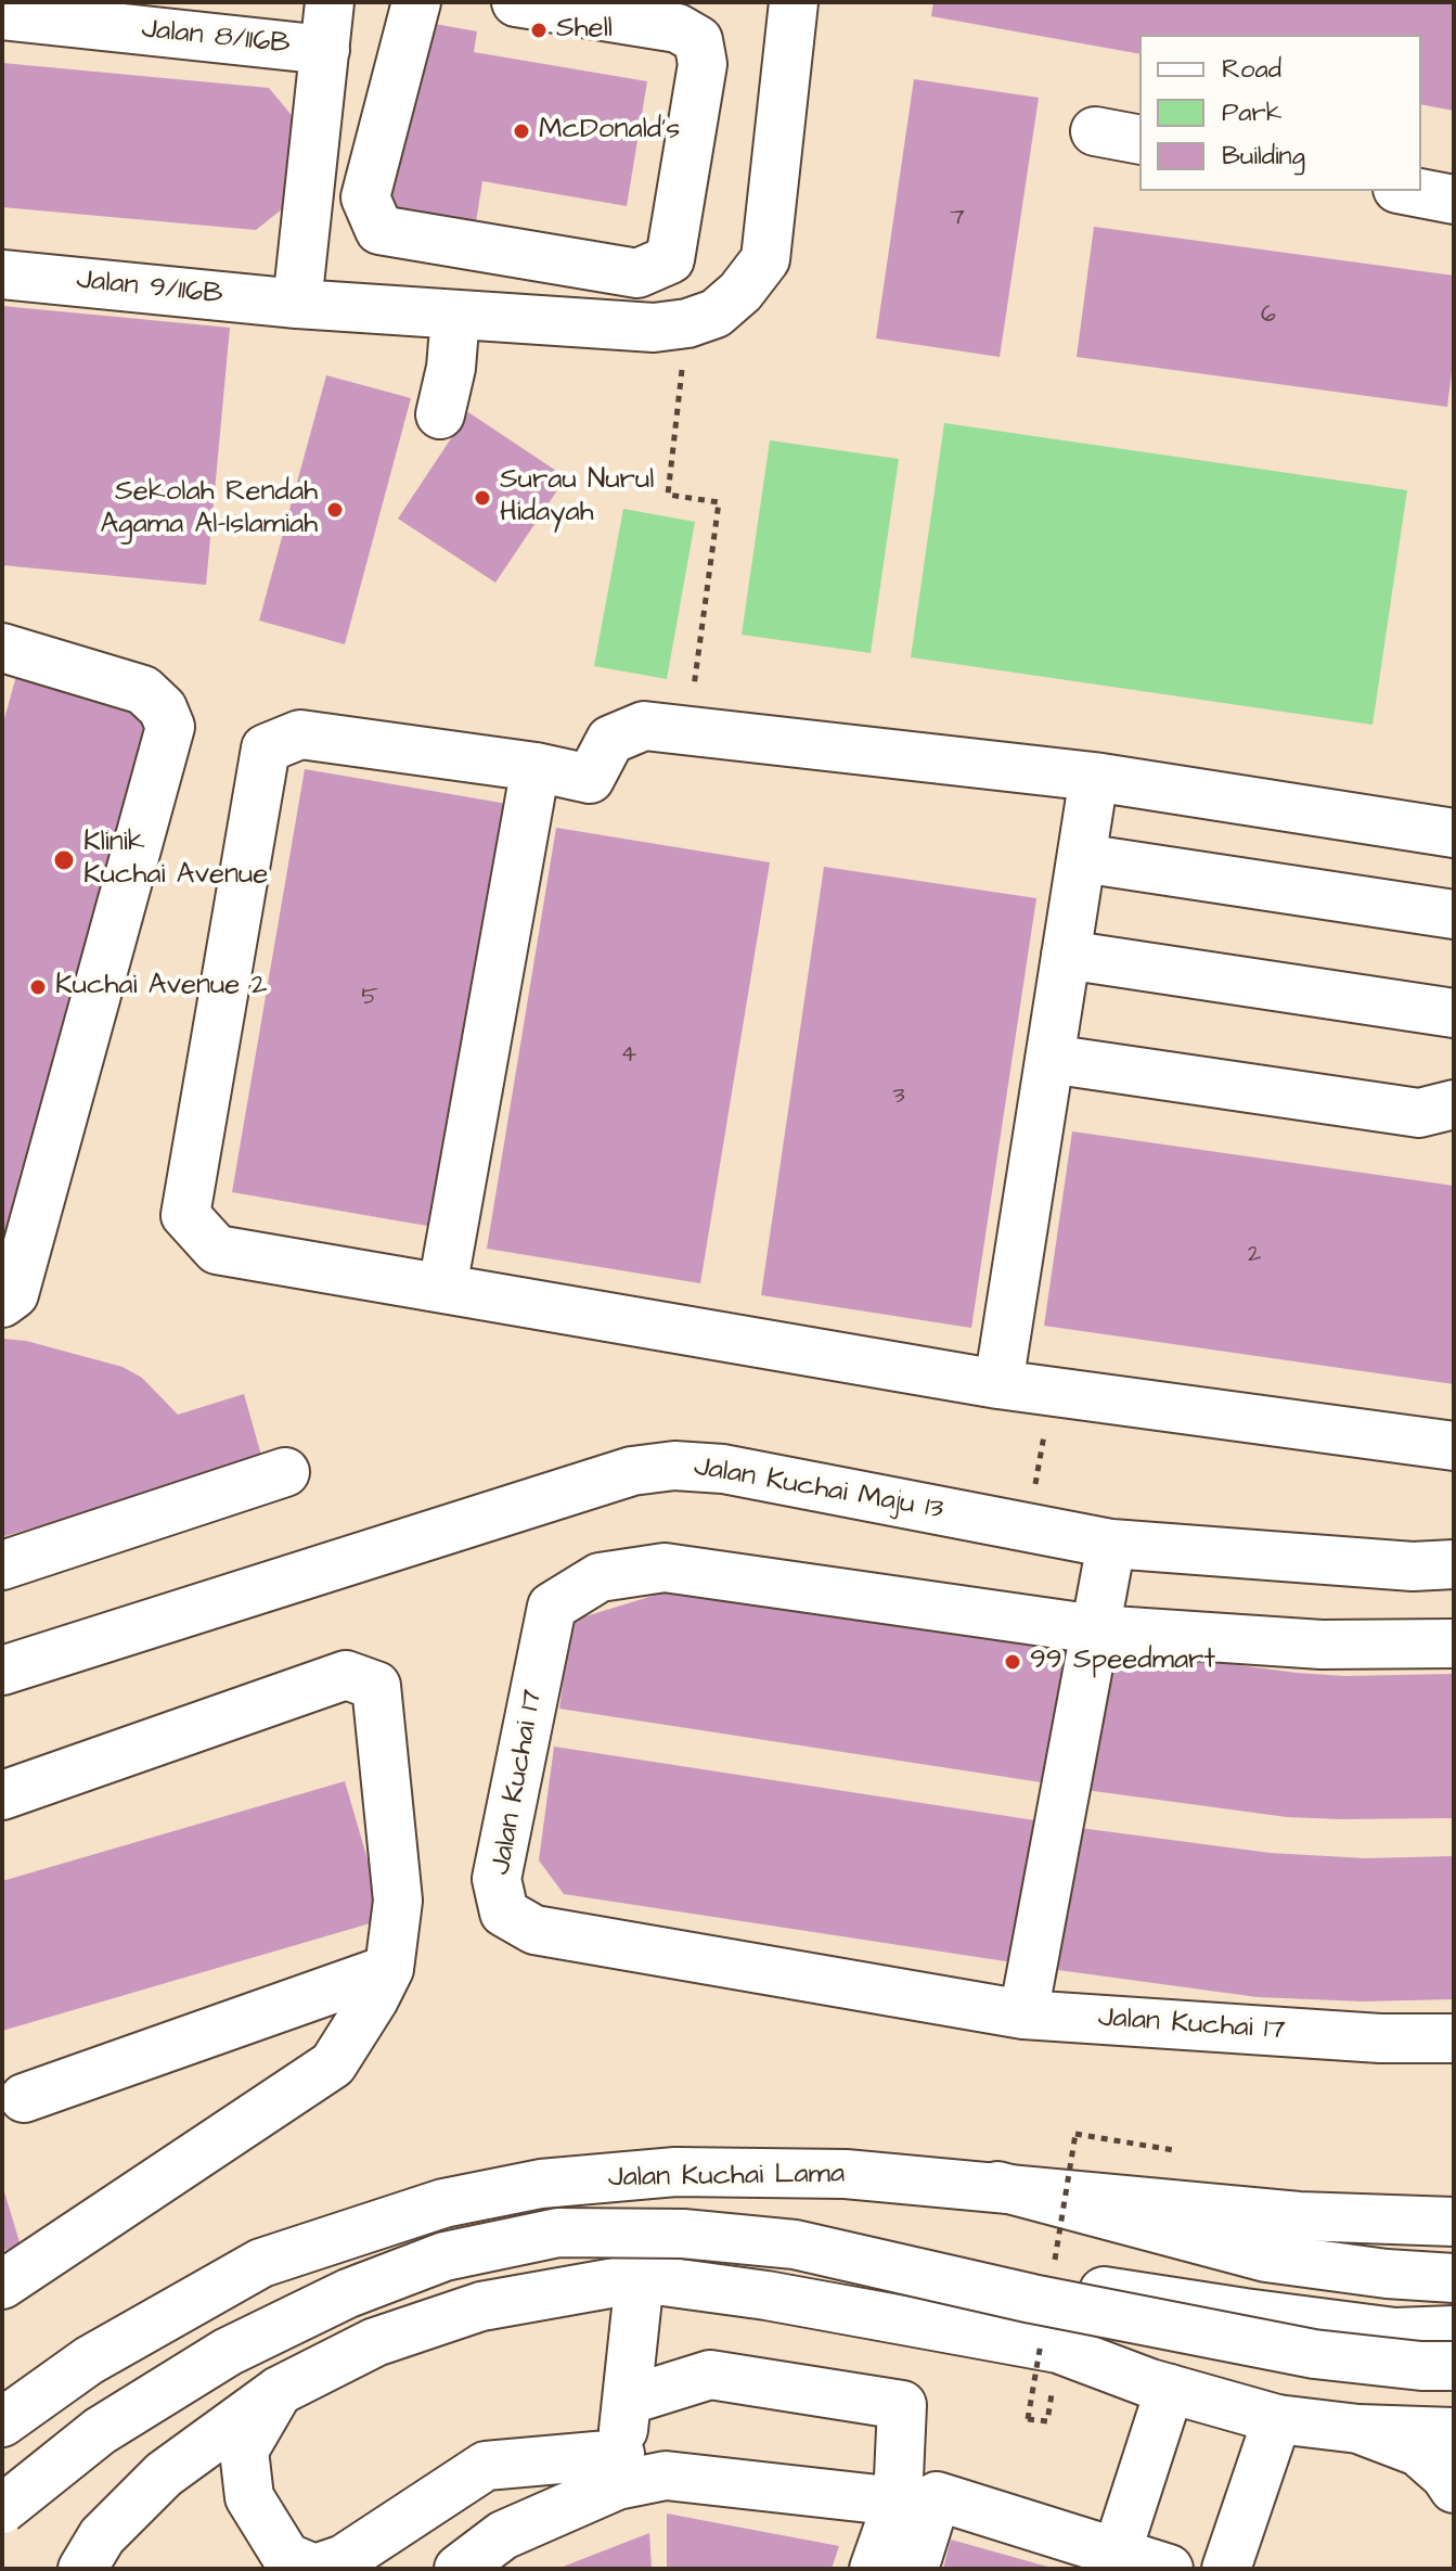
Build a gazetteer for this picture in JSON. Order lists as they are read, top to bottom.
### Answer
{
  "streets": {
    "main road": [
      "Jalan 8/116B",
      "Jalan 9/116B",
      "Jalan Kuchai Maju 13",
      "Jalan Kuchai 17",
      "Jalan Kuchai Lama"
    ]
  },
  "places": [
    "Shell",
    "McDonald's",
    "Surau Nurul Hidayah",
    "Sekolah Rendah Agama Al-Islamiah",
    "Klinik Kuchai Avenue",
    "Kuchai Avenue 2",
    "99 Speedmart"
  ],
  "house_numbers": [
    "7",
    "6",
    "5",
    "4",
    "3",
    "2"
  ],
  "legend": ["Road", "Park", "Building"]
}
